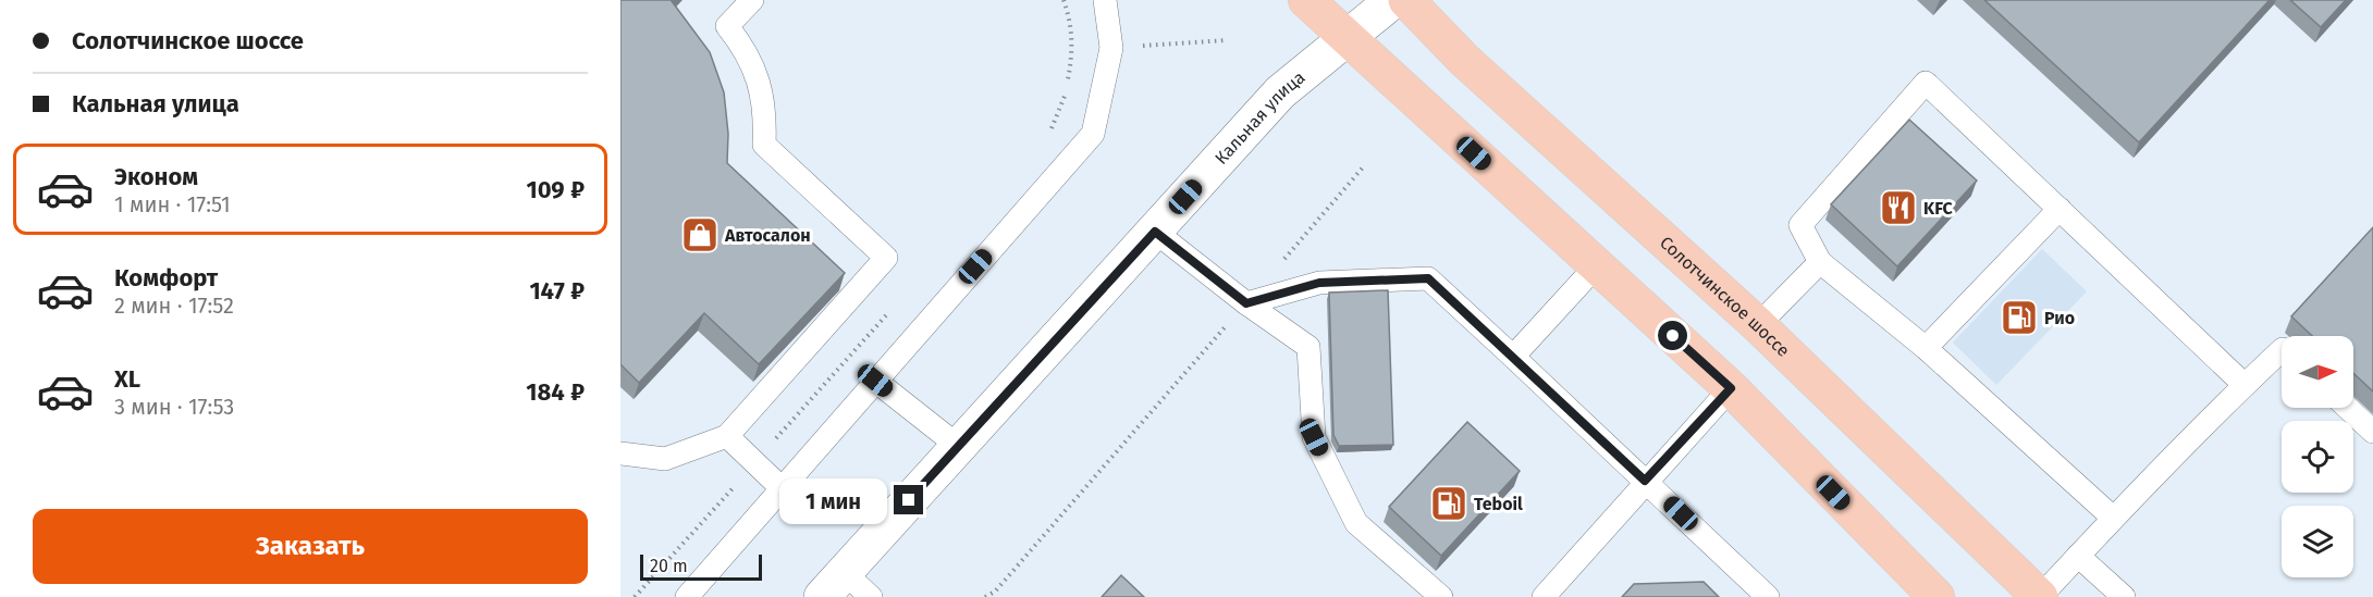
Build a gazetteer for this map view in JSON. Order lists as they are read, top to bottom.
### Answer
{
  "streets": {
    "main road": ["Солотчинское шоссе"],
    "street": ["Кальная улица"]
  },
  "places": {
    "restaurant": ["KFC"],
    "shop": ["Автосалон"],
    "fuel station": ["Рио", "Teboil"]
  },
  "scale_bar": "20 m",
  "north": "right",
  "page": {
    "banner": ["Солотчинское шоссе", "Кальная улица"],
    "list": [
      {
        "name": "Эконом",
        "note": "1 мин · 17:51",
        "value": "109 ₽"
      },
      {
        "name": "Комфорт",
        "note": "2 мин · 17:52",
        "value": "147 ₽"
      },
      {
        "name": "XL",
        "note": "3 мин · 17:53",
        "value": "184 ₽"
      }
    ],
    "bubble": "1 мин",
    "buttons": "Заказать",
    "scale": "20 m"
  }
}
